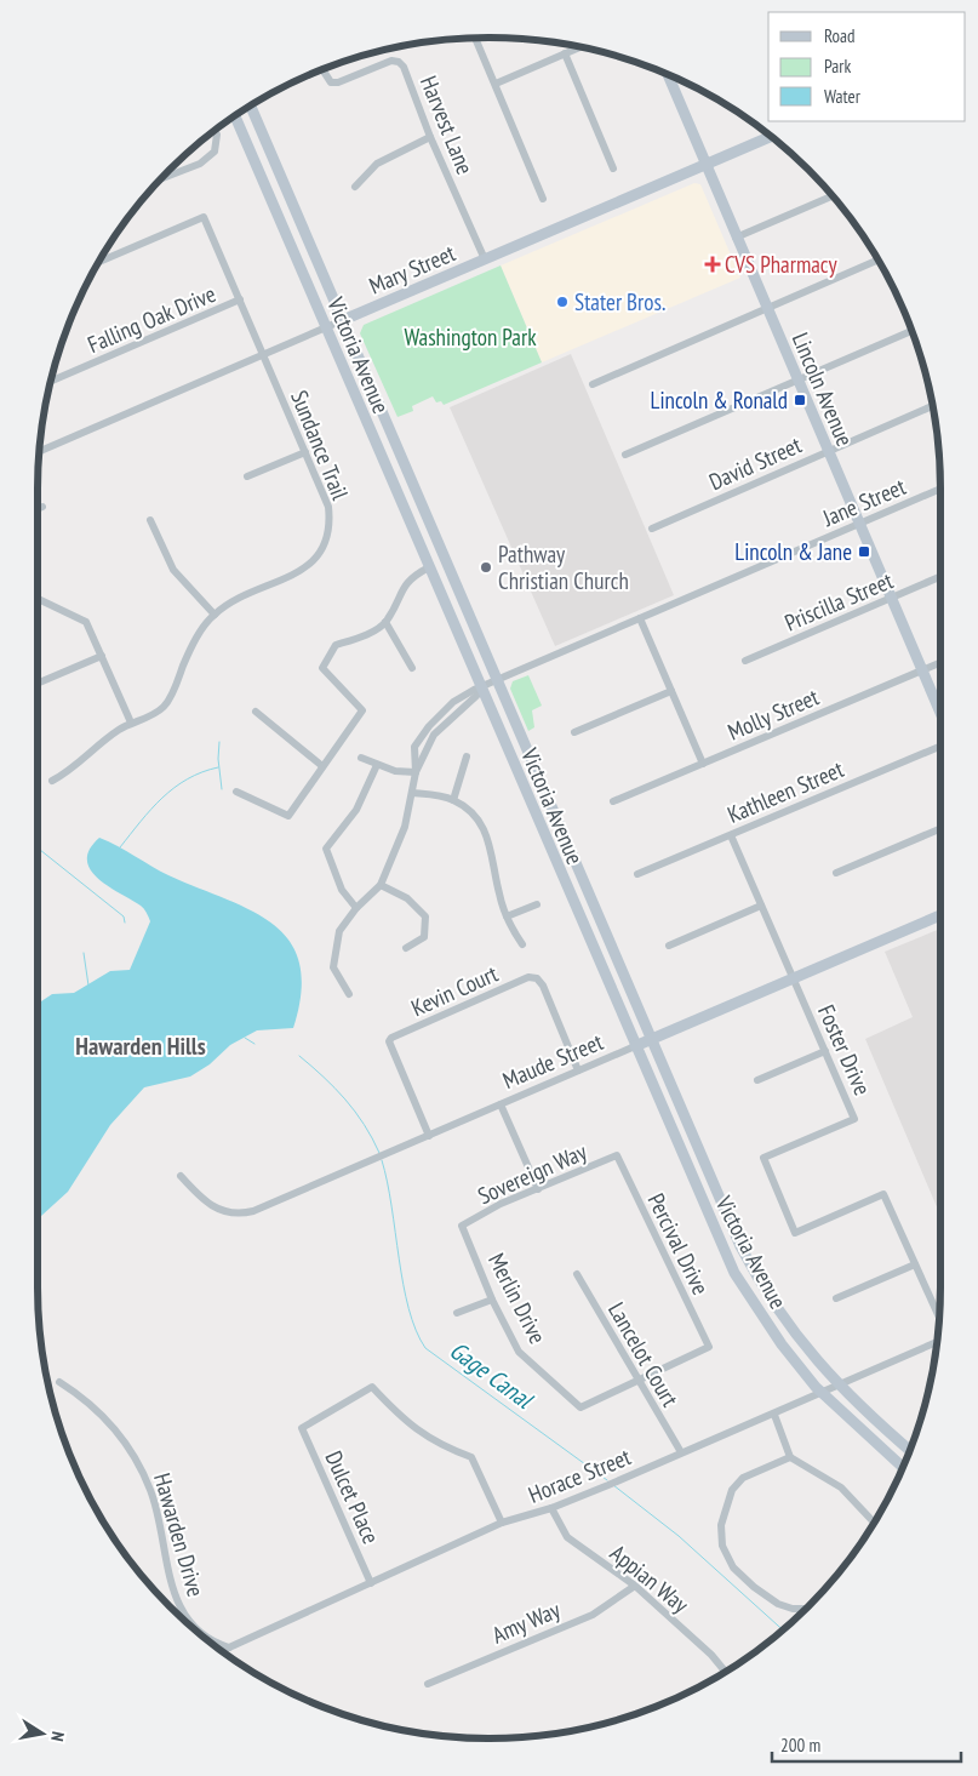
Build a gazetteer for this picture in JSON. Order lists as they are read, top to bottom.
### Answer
{
  "streets": {
    "main road": [
      "Mary Street",
      "Victoria Avenue",
      "Lincoln Avenue",
      "Maude Street"
    ],
    "street": [
      "Harvest Lane",
      "Falling Oak Drive",
      "Sundance Trail",
      "David Street",
      "Jane Street",
      "Priscilla Street",
      "Molly Street",
      "Kathleen Street",
      "Kevin Court",
      "Foster Drive",
      "Sovereign Way",
      "Percival Drive",
      "Merlin Drive",
      "Lancelot Court",
      "Horace Street",
      "Dulcet Place",
      "Hawarden Drive",
      "Appian Way",
      "Amy Way"
    ]
  },
  "crossings": [
    ["Harvest Lane", "Mary Street"],
    ["Mary Street", "Victoria Avenue"],
    ["Mary Street", "Lincoln Avenue"],
    ["Mary Street", "Sundance Trail"],
    ["Falling Oak Drive", "Sundance Trail"],
    ["Victoria Avenue", "Jane Street"],
    ["Victoria Avenue", "Maude Street"],
    ["Victoria Avenue", "Horace Street"],
    ["Lincoln Avenue", "David Street"],
    ["Lincoln Avenue", "Jane Street"],
    ["Lincoln Avenue", "Priscilla Street"],
    ["Lincoln Avenue", "Molly Street"],
    ["Kathleen Street", "Foster Drive"],
    ["Kevin Court", "Maude Street"],
    ["Foster Drive", "Maude Street"],
    ["Sovereign Way", "Percival Drive"],
    ["Sovereign Way", "Merlin Drive"],
    ["Percival Drive", "Merlin Drive"],
    ["Merlin Drive", "Lancelot Court"],
    ["Lancelot Court", "Horace Street"],
    ["Horace Street", "Dulcet Place"],
    ["Horace Street", "Hawarden Drive"],
    ["Horace Street", "Appian Way"],
    ["Appian Way", "Amy Way"]
  ],
  "districts": ["Hawarden Hills"],
  "water": ["Gage Canal"],
  "parks": ["Washington Park"],
  "places": {
    "health": ["CVS Pharmacy"],
    "other": ["Stater Bros.", "Pathway Christian Church"],
    "transit": ["Lincoln & Ronald", "Lincoln & Jane"]
  },
  "legend": ["Road", "Park", "Water"],
  "scale_bar": "200 m",
  "north": "right"
}
